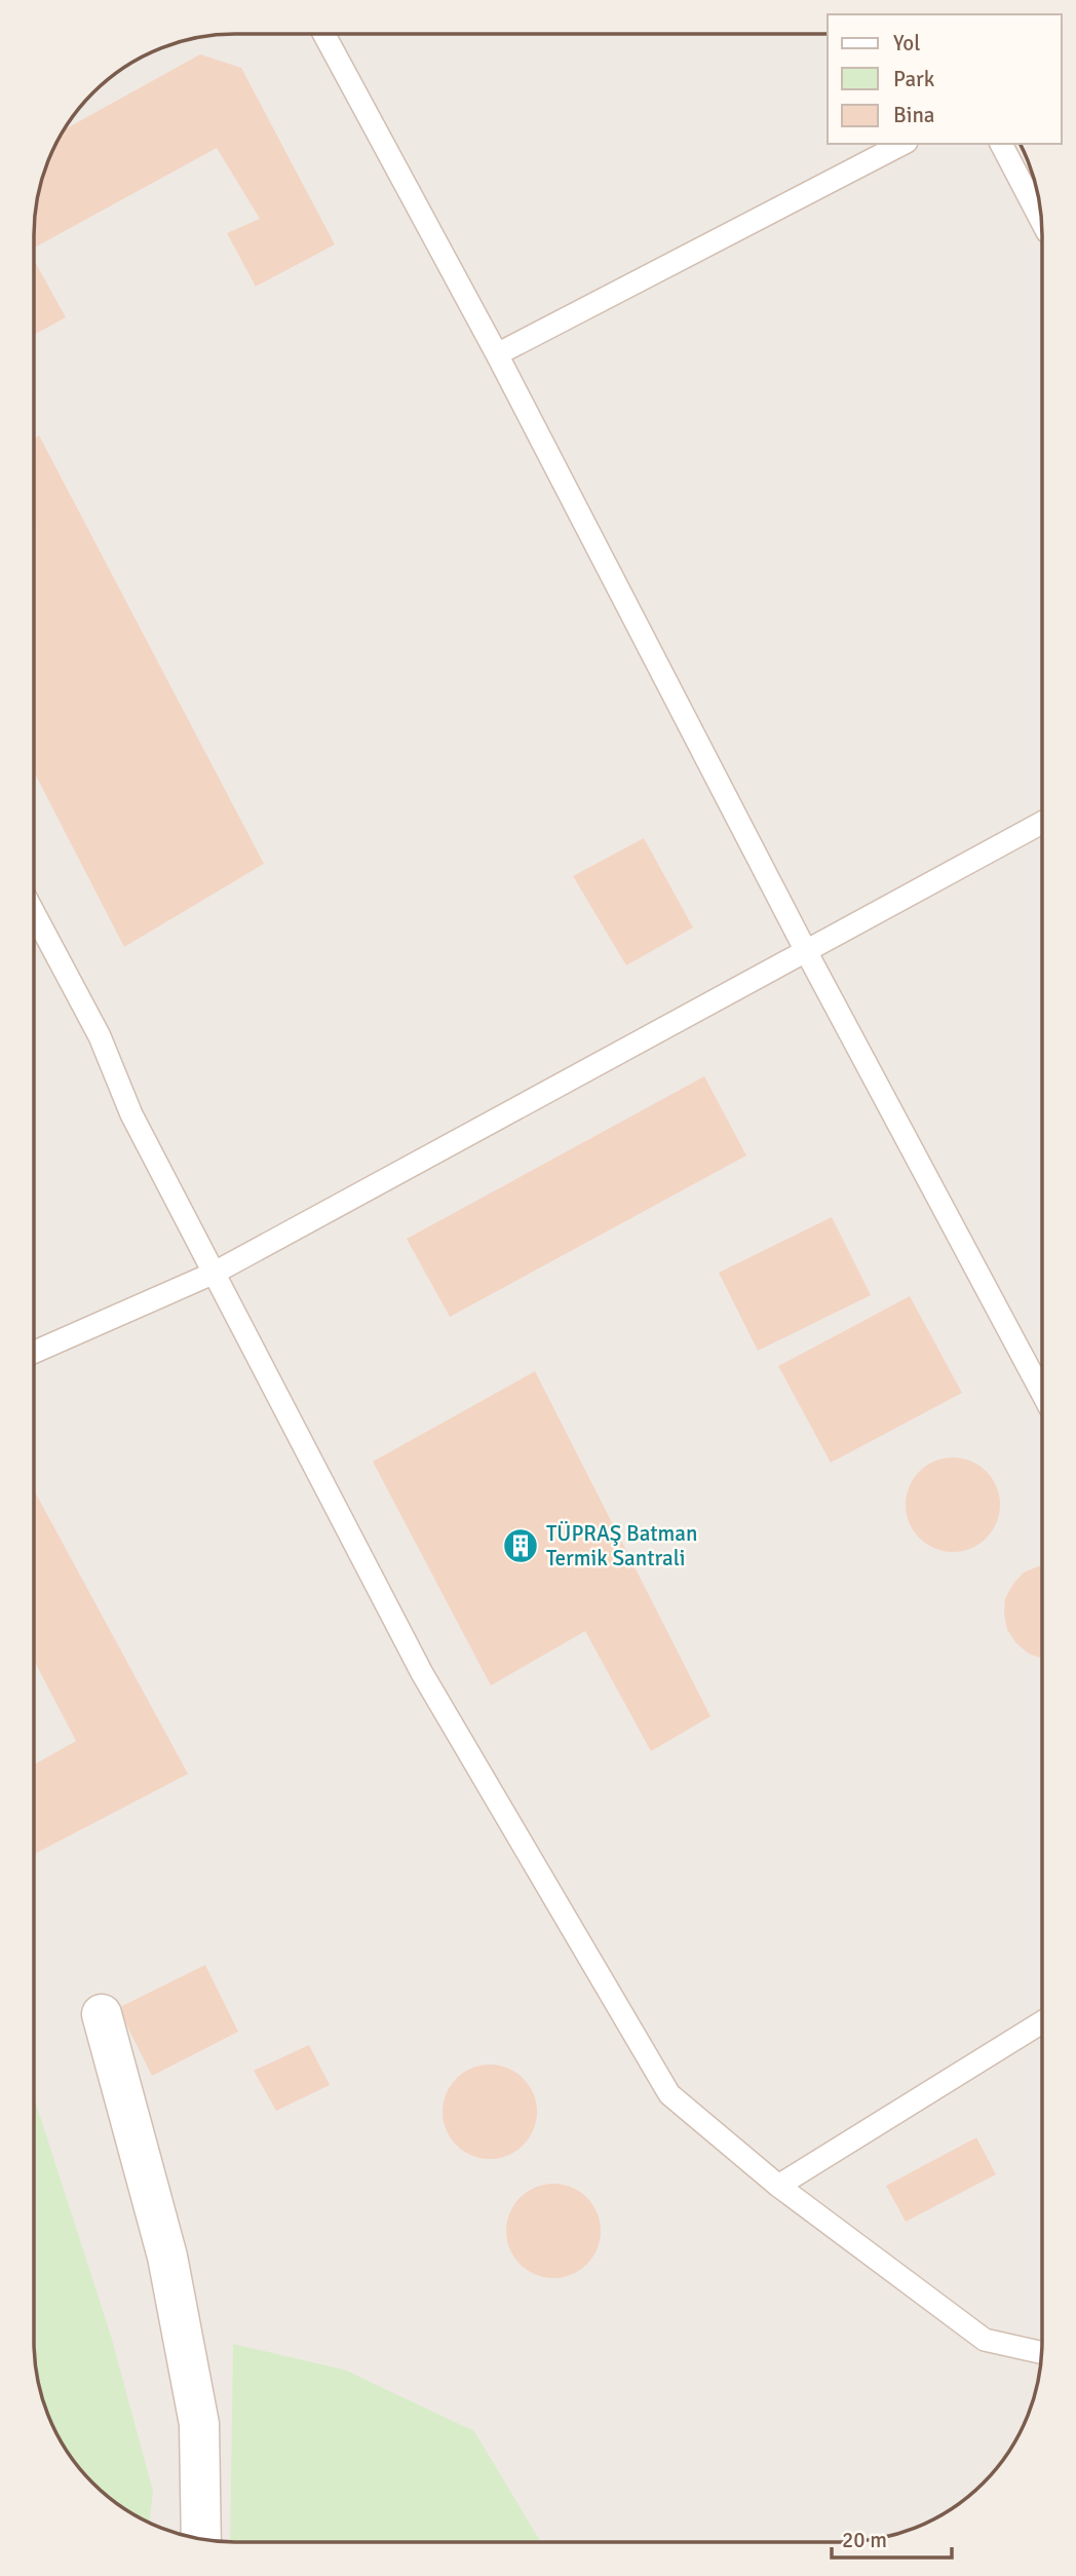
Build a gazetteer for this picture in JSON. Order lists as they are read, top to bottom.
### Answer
{
  "places": {
    "building": ["TÜPRAŞ Batman Termik Santrali"]
  },
  "legend": ["Yol", "Park", "Bina"],
  "scale_bar": "20 m"
}
